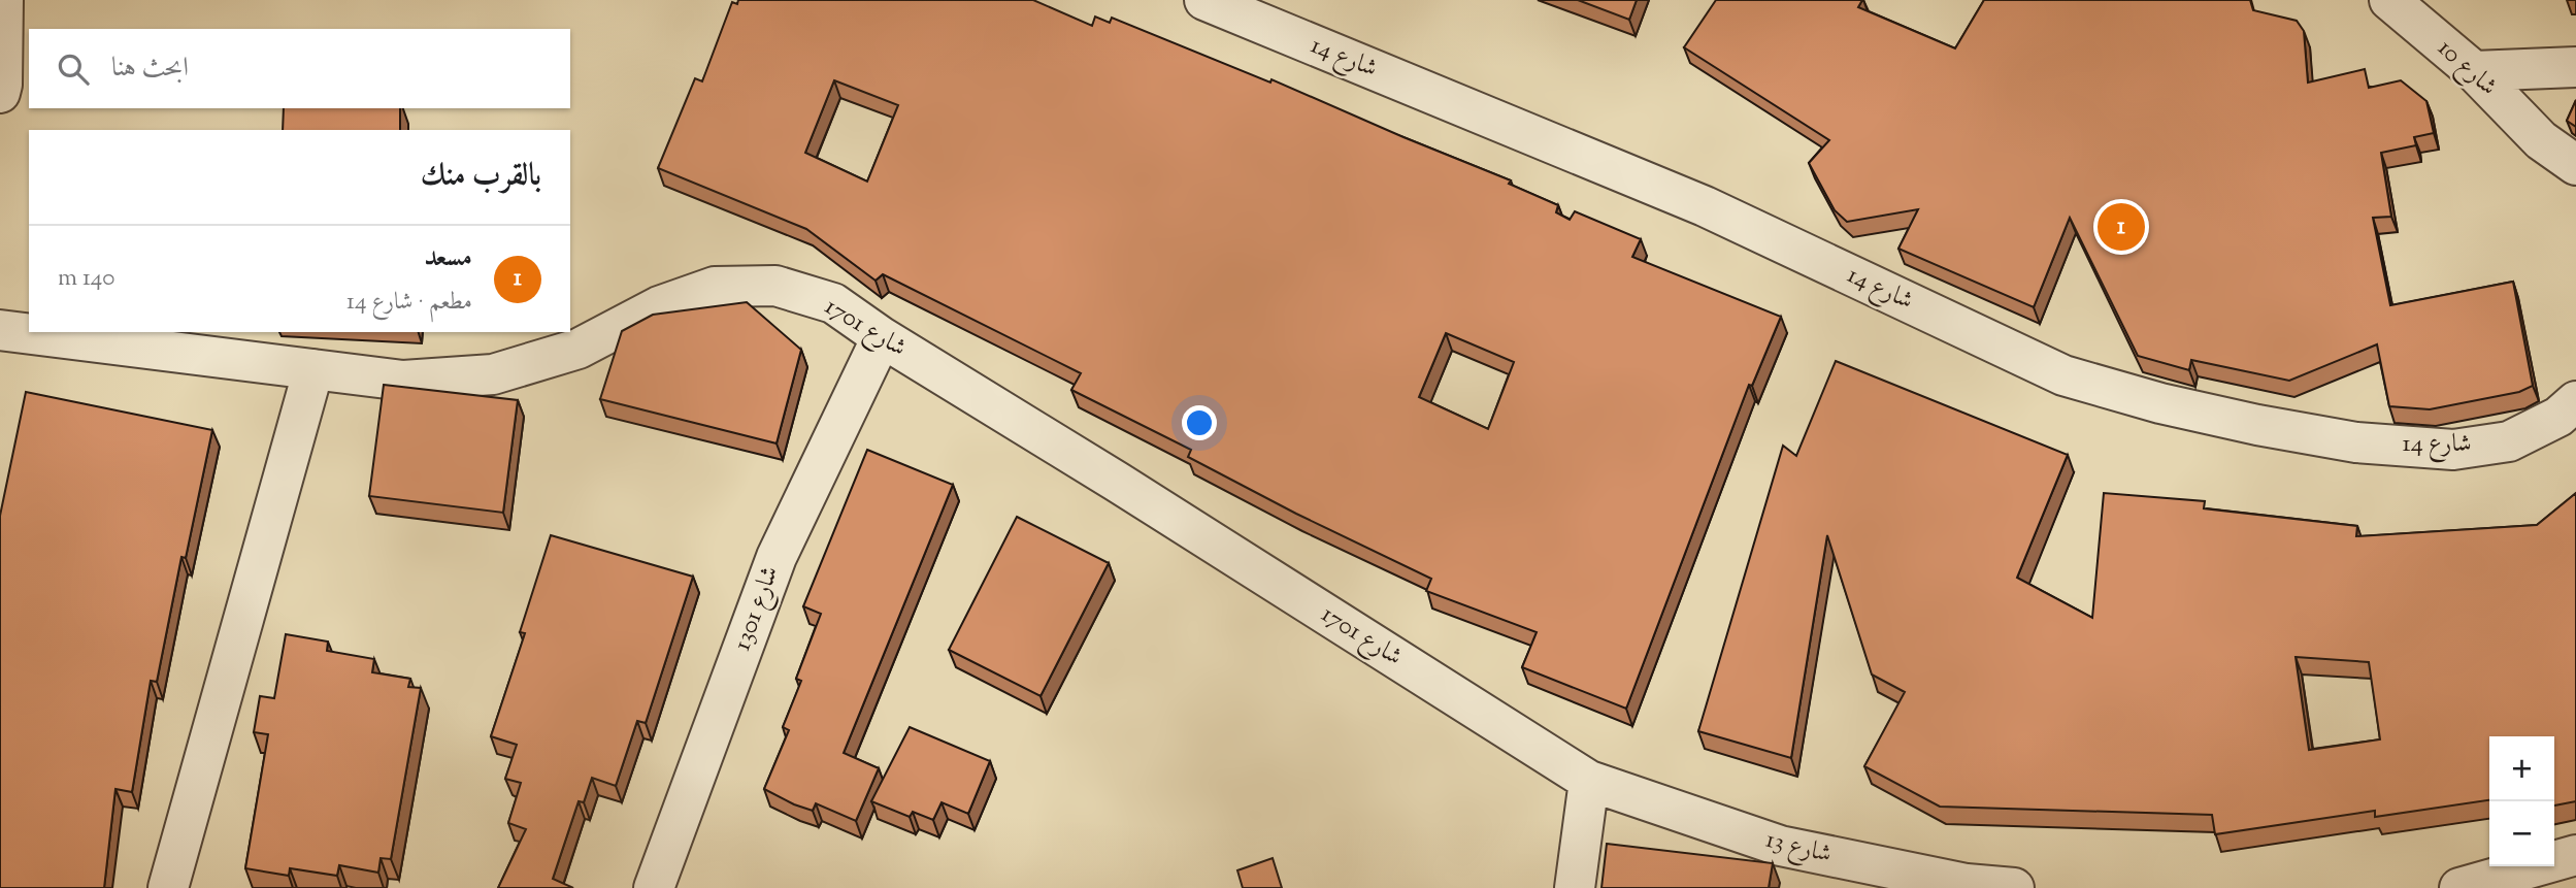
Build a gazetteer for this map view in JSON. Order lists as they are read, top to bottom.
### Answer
{
  "streets": {
    "street": [
      "شارع 14",
      "شارع 10",
      "شارع 1701",
      "شارع 1301",
      "شارع 13"
    ]
  },
  "crossings": [
    ["شارع 1701", "شارع 1301"],
    ["شارع 1701", "شارع 13"]
  ],
  "page": {
    "search": "ابحث هنا",
    "heading": "بالقرب منك",
    "pins": "1",
    "list": [
      {
        "mark": "1",
        "name": "مسعد",
        "note": "مطعم · شارع 14",
        "value": "140 m"
      }
    ],
    "map_buttons": ["+", "−"]
  }
}
